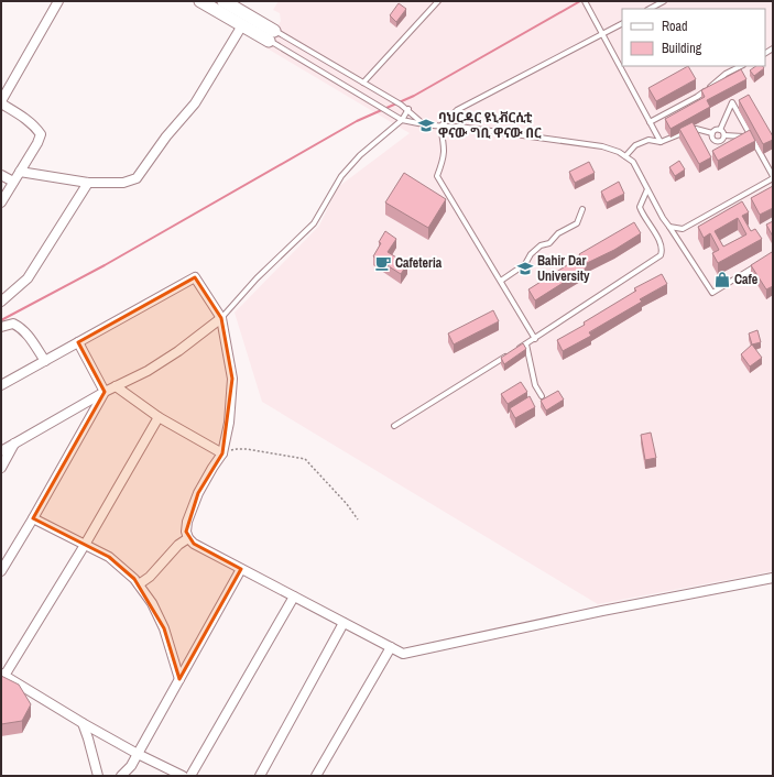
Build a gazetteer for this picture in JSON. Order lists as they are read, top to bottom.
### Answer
{
  "places": {
    "school or university": ["ባህርዳር ዩኒቭርሲቲ ዋናው ግቢ ዋናው በር", "Bahir Dar University"],
    "cafe": ["Cafeteria"],
    "shop": ["Cafe"]
  },
  "legend": ["Road", "Building"]
}
